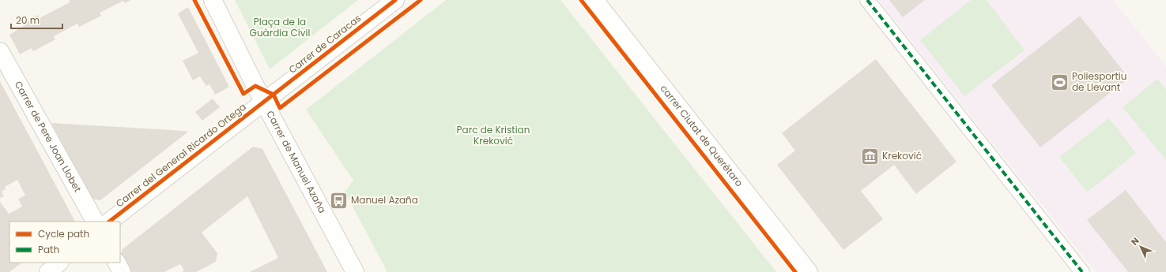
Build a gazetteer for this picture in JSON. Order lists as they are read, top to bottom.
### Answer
{
  "streets": {
    "street": [
      "Carrer de Caracas",
      "carrer Ciutat de Querètaro",
      "Carrer de Pere Joan Llobet",
      "Carrer del General Ricardo Ortega",
      "Carrer de Manuel Azaña"
    ]
  },
  "crossings": [
    ["Carrer de Caracas", "Carrer del General Ricardo Ortega"],
    ["Carrer de Caracas", "Carrer de Manuel Azaña"],
    ["Carrer del General Ricardo Ortega", "Carrer de Manuel Azaña"]
  ],
  "parks": ["Plaça de la Guàrdia Civil", "Parc de Kristian Kreković"],
  "places": {
    "sports": ["Poliesportiu de Llevant"],
    "museum": ["Kreković"],
    "bus stop": ["Manuel Azaña"]
  },
  "legend": ["Cycle path", "Path"],
  "scale_bar": "20 m",
  "north": "top left"
}
